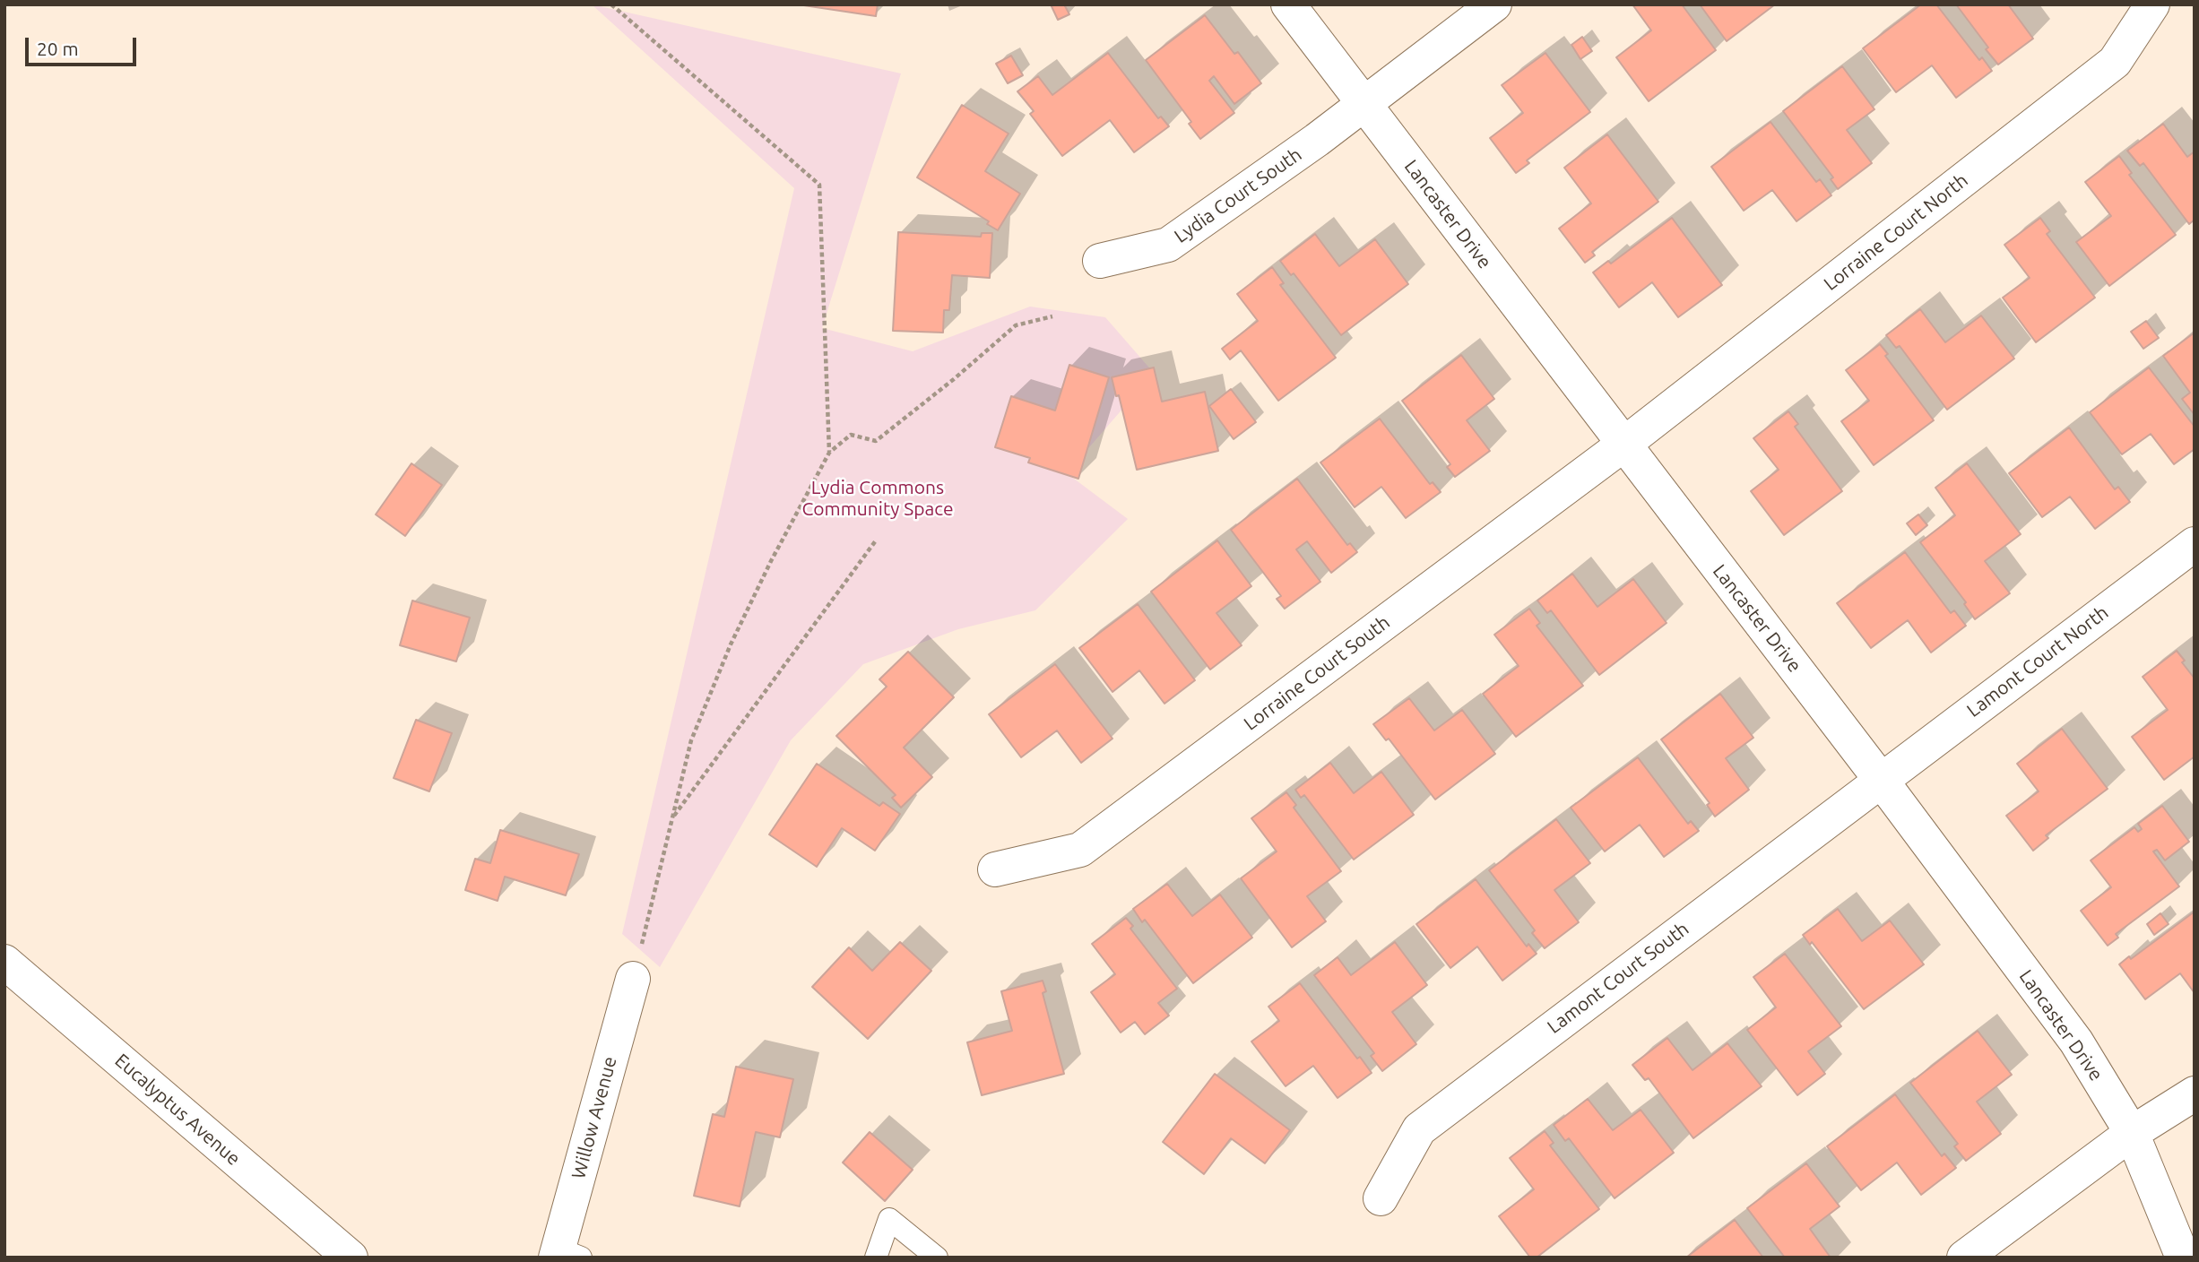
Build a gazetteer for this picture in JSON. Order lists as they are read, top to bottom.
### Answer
{
  "streets": {
    "street": [
      "Lydia Court South",
      "Lancaster Drive",
      "Lorraine Court North",
      "Lamont Court North",
      "Lorraine Court South",
      "Lamont Court South",
      "Eucalyptus Avenue",
      "Willow Avenue"
    ]
  },
  "crossings": [
    ["Lydia Court South", "Lancaster Drive"],
    ["Lancaster Drive", "Lorraine Court North"],
    ["Lancaster Drive", "Lamont Court North"],
    ["Lancaster Drive", "Lorraine Court South"],
    ["Lancaster Drive", "Lamont Court South"],
    ["Lorraine Court North", "Lorraine Court South"],
    ["Lamont Court North", "Lamont Court South"]
  ],
  "parks": ["Lydia Commons Community Space"],
  "scale_bar": "20 m"
}
